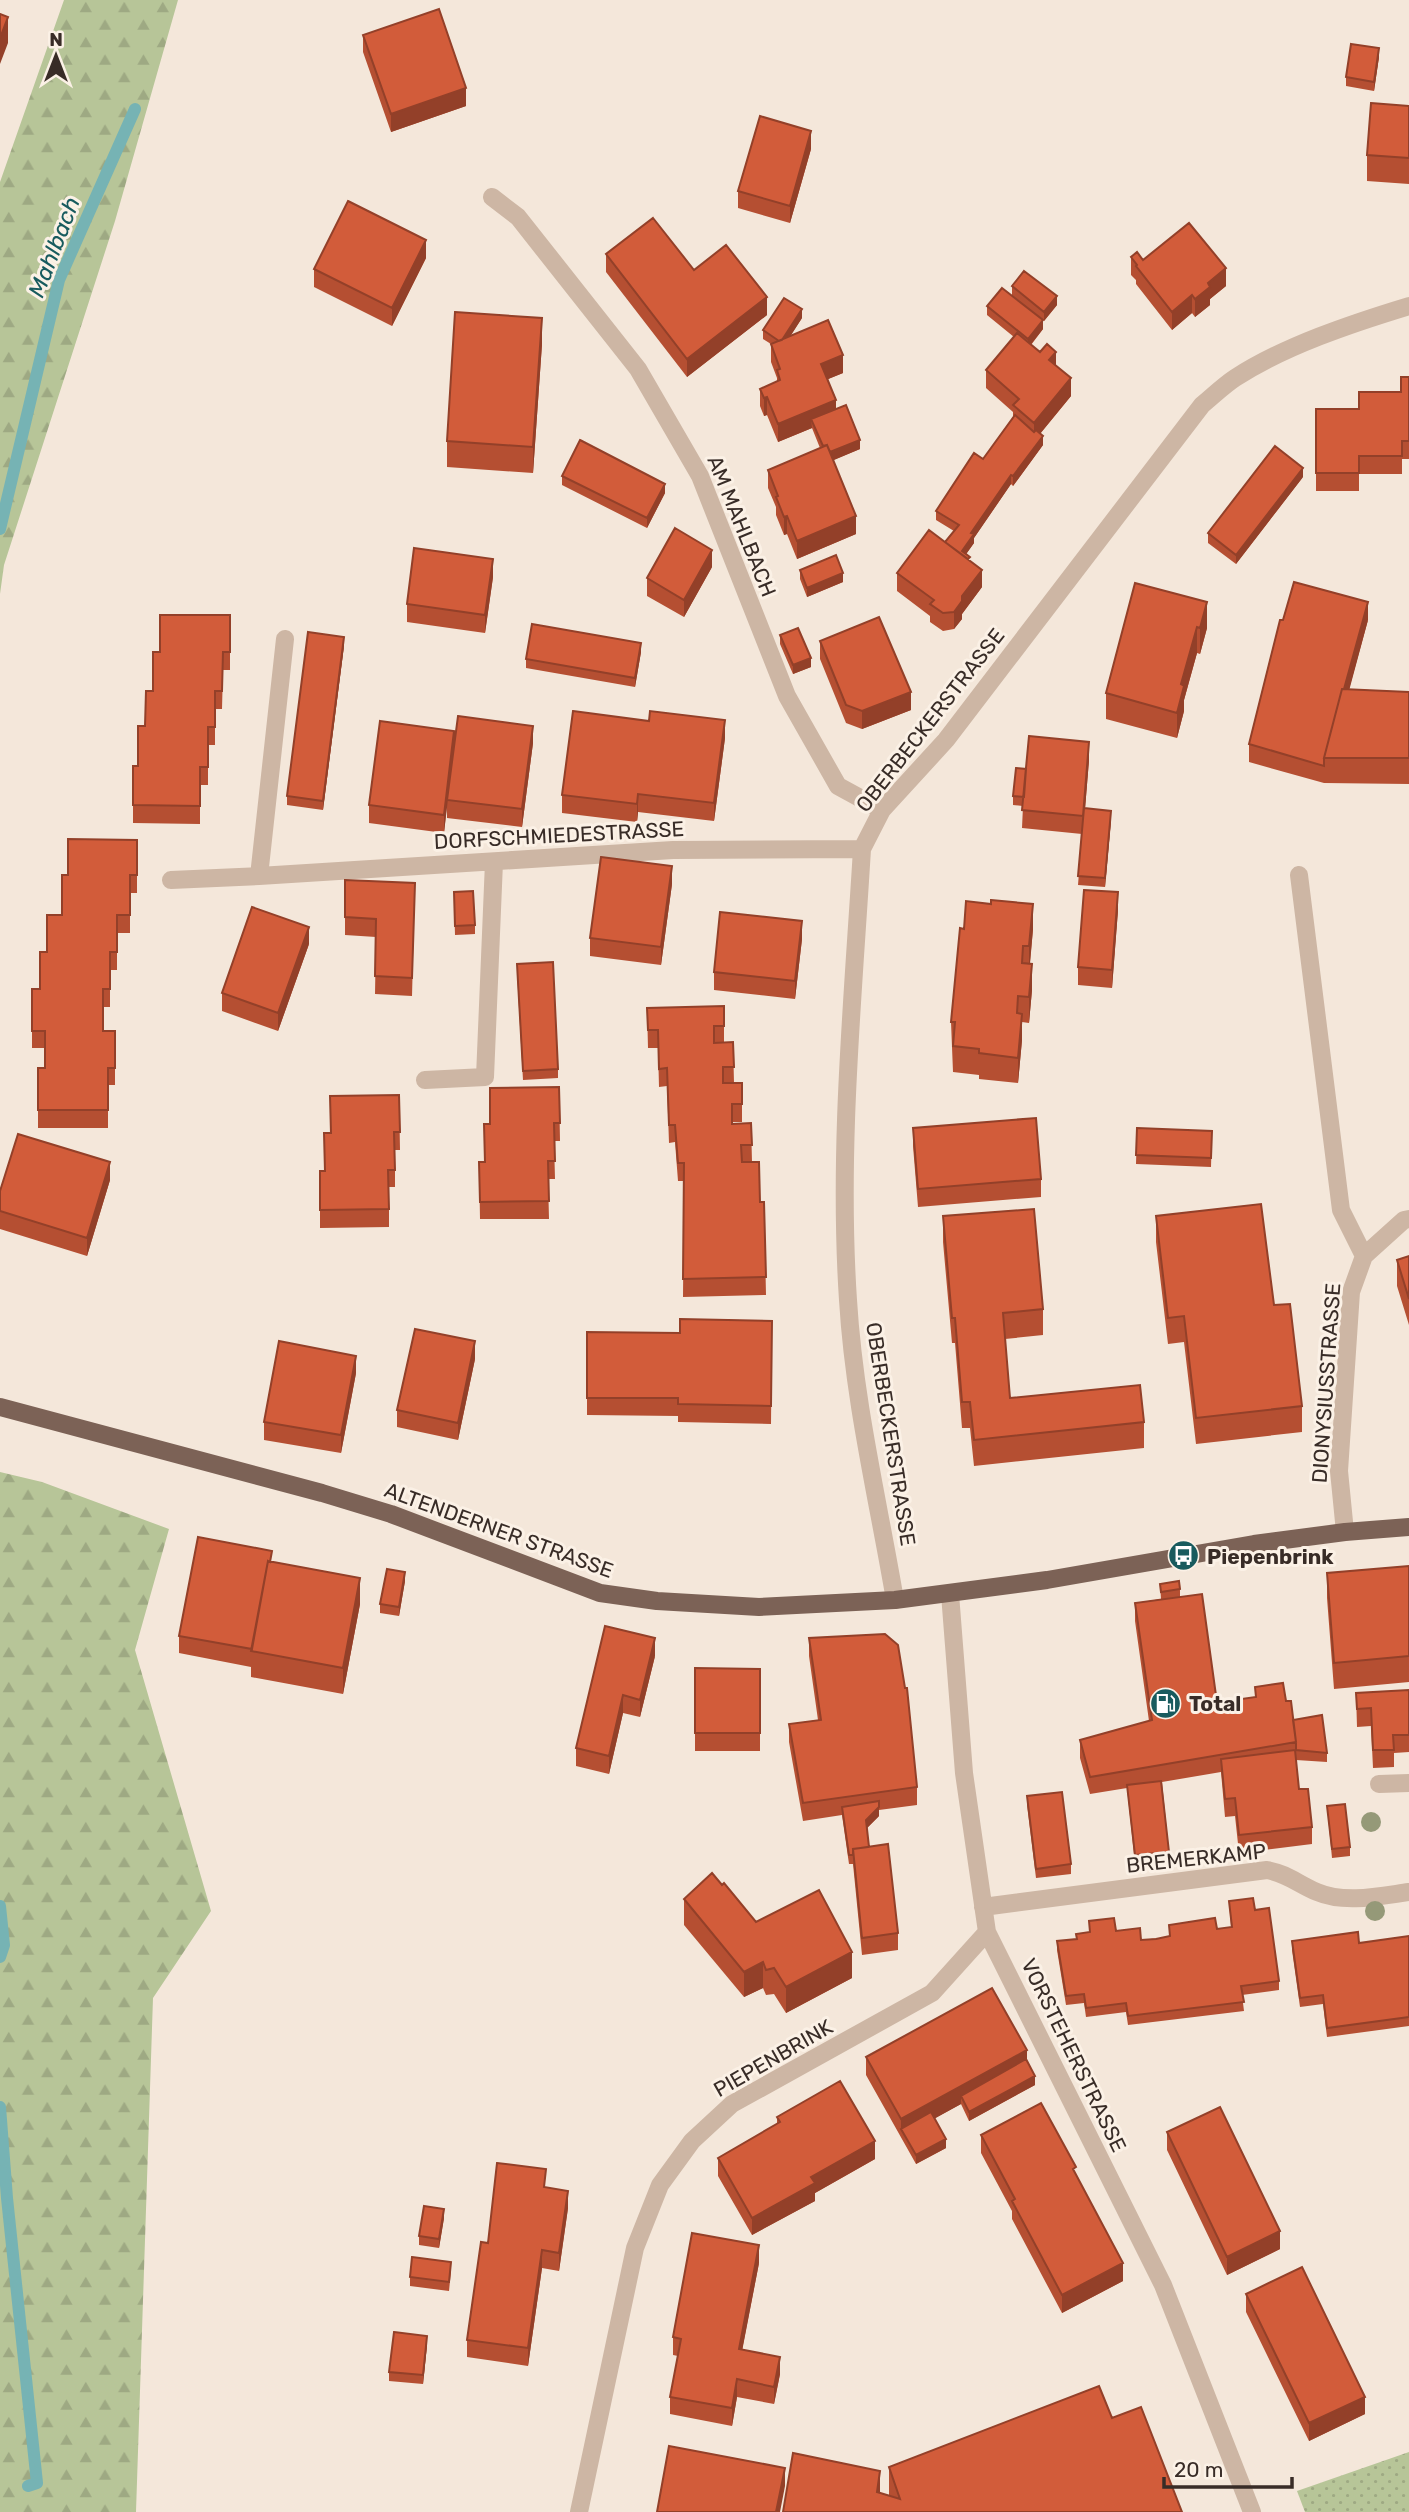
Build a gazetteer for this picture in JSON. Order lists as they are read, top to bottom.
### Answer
{
  "streets": {
    "main road": ["ALTENDERNER STRASSE"],
    "street": [
      "AM MAHLBACH",
      "OBERBECKERSTRASSE",
      "DORFSCHMIEDESTRASSE",
      "DIONYSIUSSTRASSE",
      "BREMERKAMP",
      "VORSTEHERSTRASSE",
      "PIEPENBRINK"
    ]
  },
  "crossings": [
    ["AM MAHLBACH", "OBERBECKERSTRASSE"],
    ["OBERBECKERSTRASSE", "DORFSCHMIEDESTRASSE"],
    ["OBERBECKERSTRASSE", "ALTENDERNER STRASSE"],
    ["DIONYSIUSSTRASSE", "ALTENDERNER STRASSE"],
    ["ALTENDERNER STRASSE", "VORSTEHERSTRASSE"],
    ["BREMERKAMP", "VORSTEHERSTRASSE"],
    ["VORSTEHERSTRASSE", "PIEPENBRINK"]
  ],
  "water": ["Mahlbach"],
  "places": {
    "bus stop": ["Piepenbrink"],
    "fuel station": ["Total"]
  },
  "scale_bar": "20 m",
  "north": "top"
}
